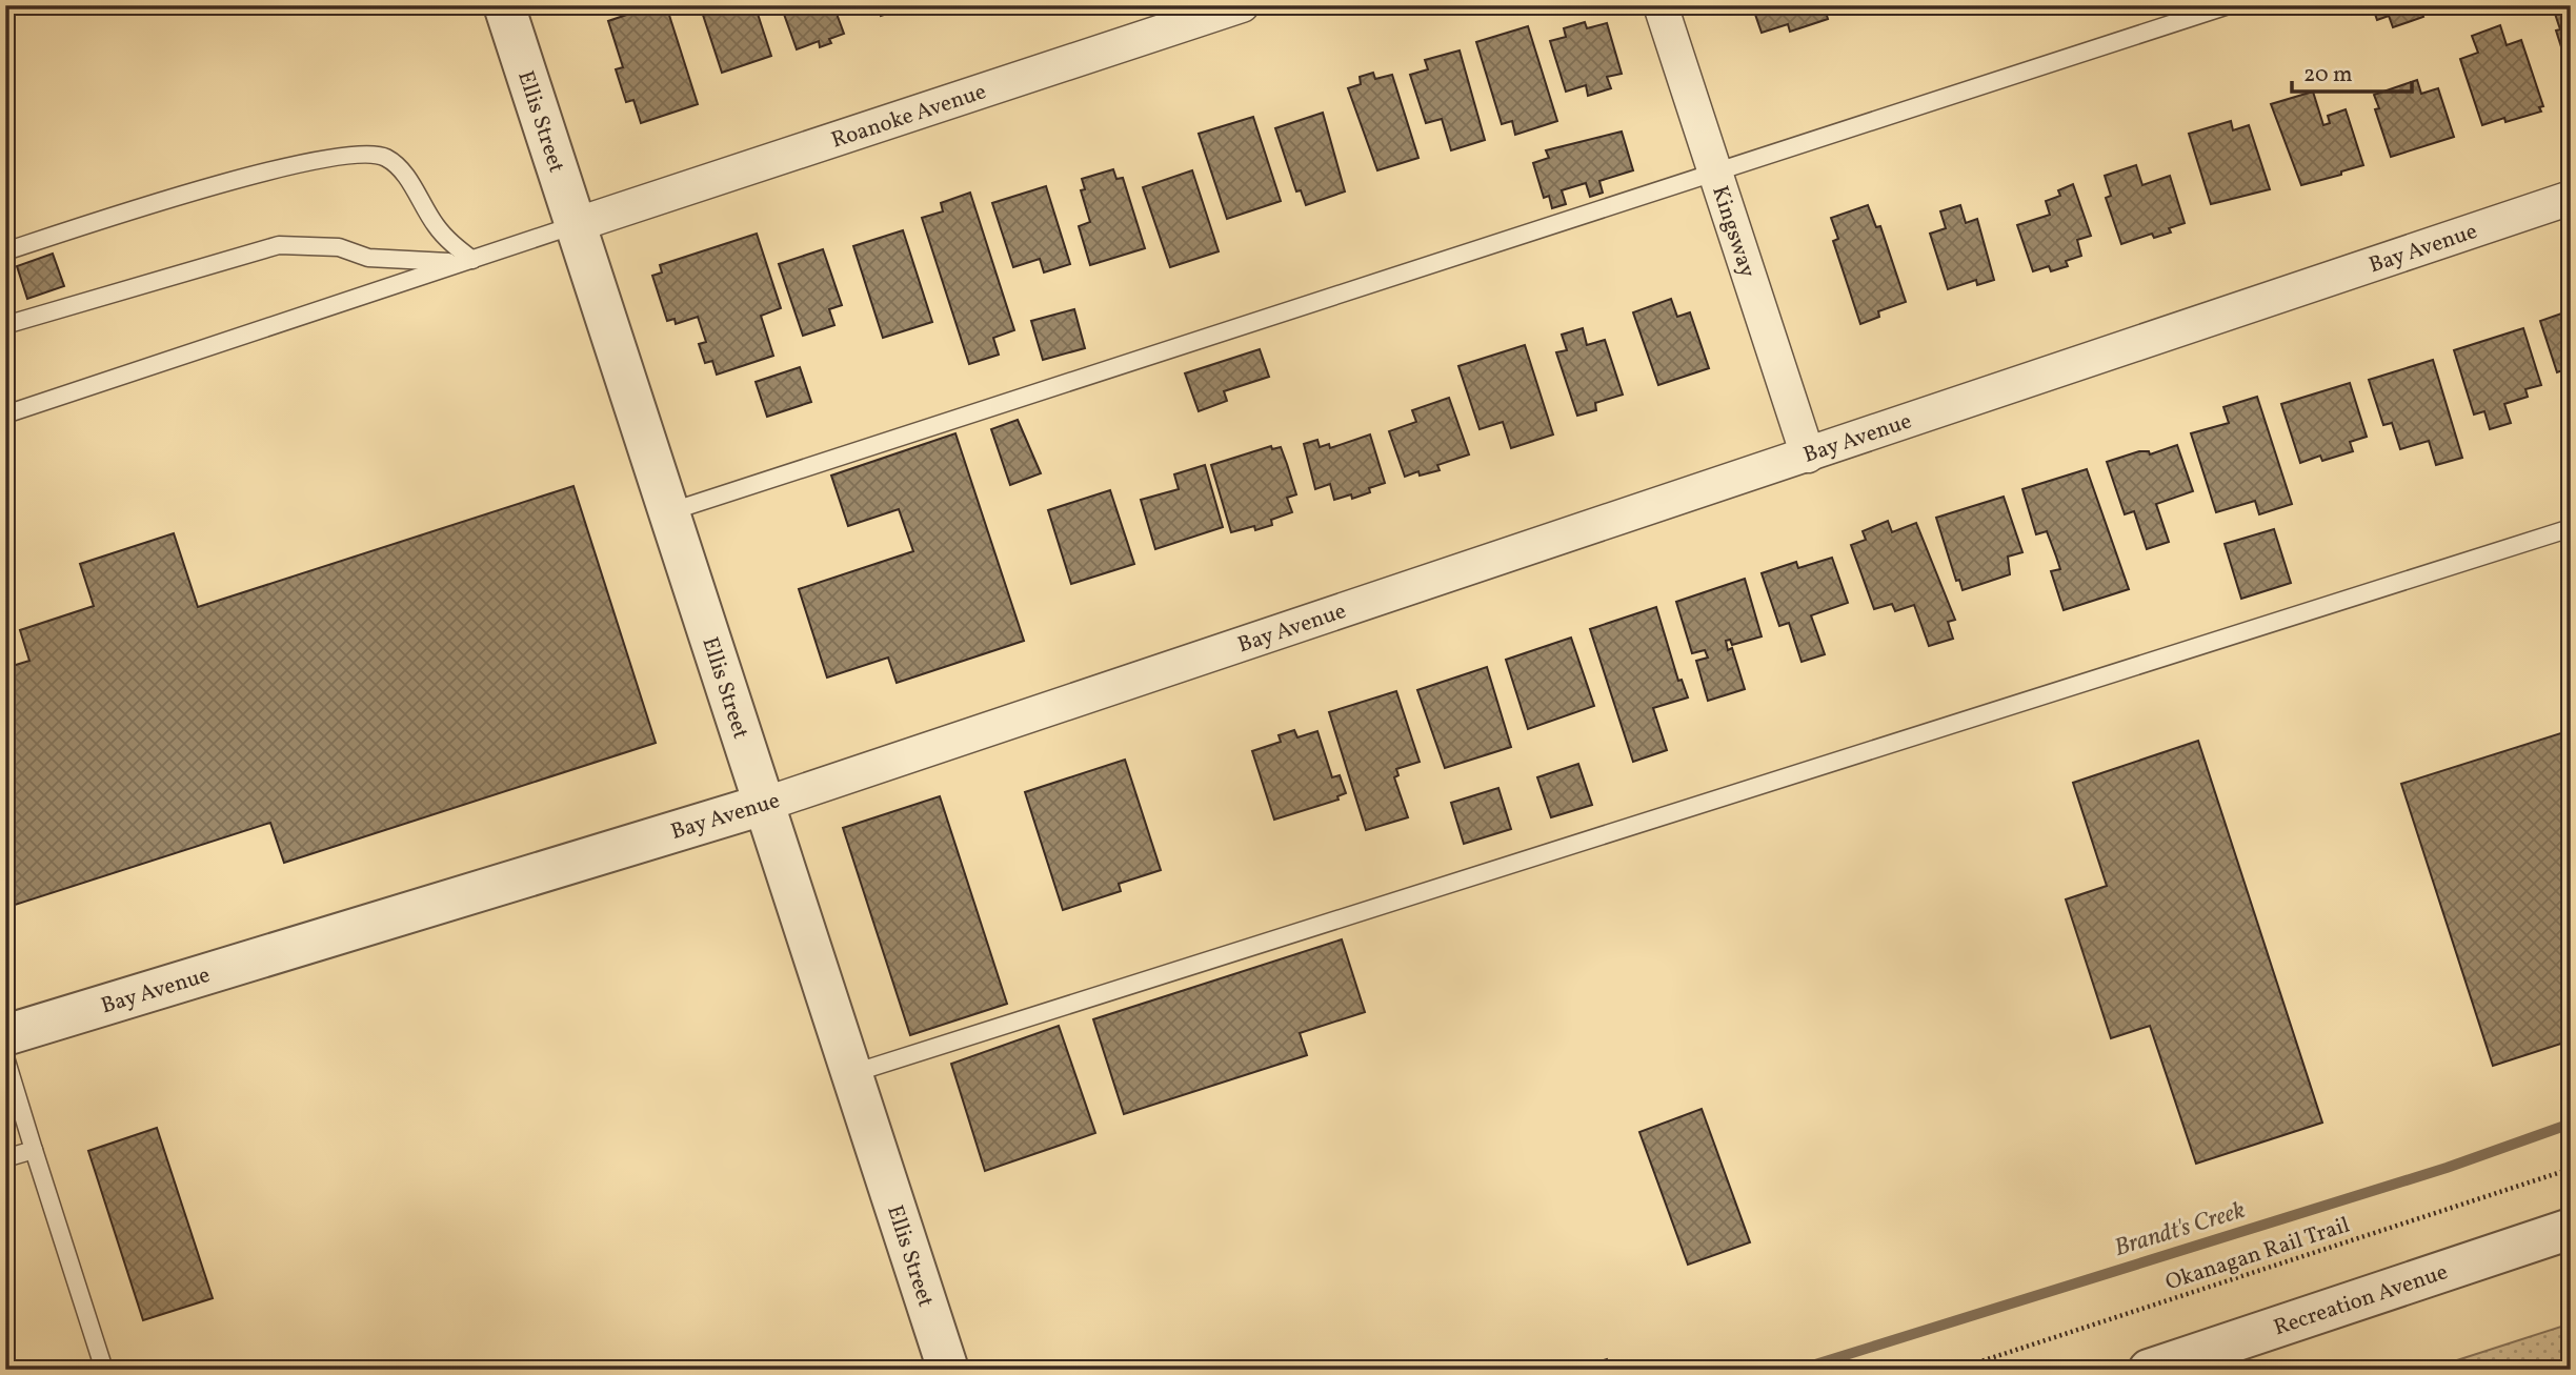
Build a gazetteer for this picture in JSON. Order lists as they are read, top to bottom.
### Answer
{
  "streets": {
    "street": [
      "Roanoke Avenue",
      "Ellis Street",
      "Kingsway",
      "Bay Avenue",
      "Recreation Avenue"
    ],
    "path": ["Okanagan Rail Trail"]
  },
  "crossings": [
    ["Roanoke Avenue", "Ellis Street"],
    ["Ellis Street", "Bay Avenue"],
    ["Kingsway", "Bay Avenue"]
  ],
  "water": ["Brandt's Creek"],
  "scale_bar": "20 m"
}
